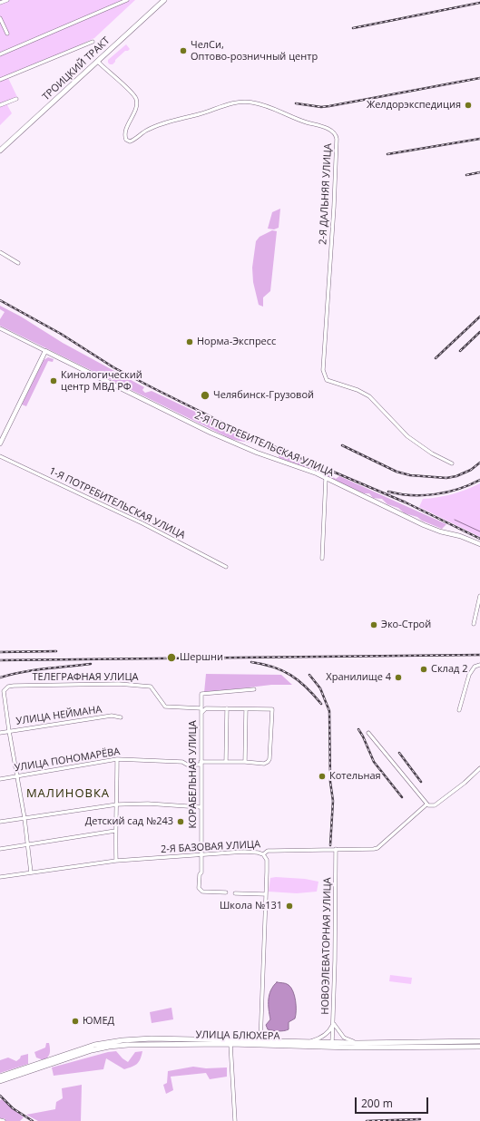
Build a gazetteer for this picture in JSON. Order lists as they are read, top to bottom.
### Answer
{
  "streets": {
    "main road": ["ТРОИЦКИЙ ТРАКТ", "УЛИЦА БЛЮХЕРА"],
    "street": [
      "2-Я ДАЛЬНЯЯ УЛИЦА",
      "2-Я ПОТРЕБИТЕЛЬСКАЯ УЛИЦА",
      "1-Я ПОТРЕБИТЕЛЬСКАЯ УЛИЦА",
      "ТЕЛЕГРАФНАЯ УЛИЦА",
      "УЛИЦА НЕЙМАНА",
      "УЛИЦА ПОНОМАРЁВА",
      "КОРАБЕЛЬНАЯ УЛИЦА",
      "2-Я БАЗОВАЯ УЛИЦА",
      "НОВОЭЛЕВАТОРНАЯ УЛИЦА"
    ]
  },
  "crossings": [
    ["ТРОИЦКИЙ ТРАКТ", "2-Я ДАЛЬНЯЯ УЛИЦА"],
    ["ТЕЛЕГРАФНАЯ УЛИЦА", "УЛИЦА НЕЙМАНА"],
    ["ТЕЛЕГРАФНАЯ УЛИЦА", "КОРАБЕЛЬНАЯ УЛИЦА"],
    ["УЛИЦА ПОНОМАРЁВА", "КОРАБЕЛЬНАЯ УЛИЦА"],
    ["КОРАБЕЛЬНАЯ УЛИЦА", "2-Я БАЗОВАЯ УЛИЦА"],
    ["2-Я БАЗОВАЯ УЛИЦА", "НОВОЭЛЕВАТОРНАЯ УЛИЦА"],
    ["НОВОЭЛЕВАТОРНАЯ УЛИЦА", "УЛИЦА БЛЮХЕРА"]
  ],
  "districts": ["МАЛИНОВКА"],
  "places": [
    "ЧелСи, Оптово-розничный центр",
    "Желдорэкспедиция",
    "Норма-Экспресс",
    "Кинологический центр МВД РФ",
    "Челябинск-Грузовой",
    "Эко-Строй",
    "Шершни",
    "Склад 2",
    "Хранилище 4",
    "Котельная",
    "Детский сад №243",
    "Школа №131",
    "ЮМЕД"
  ],
  "scale_bar": "200 m"
}
